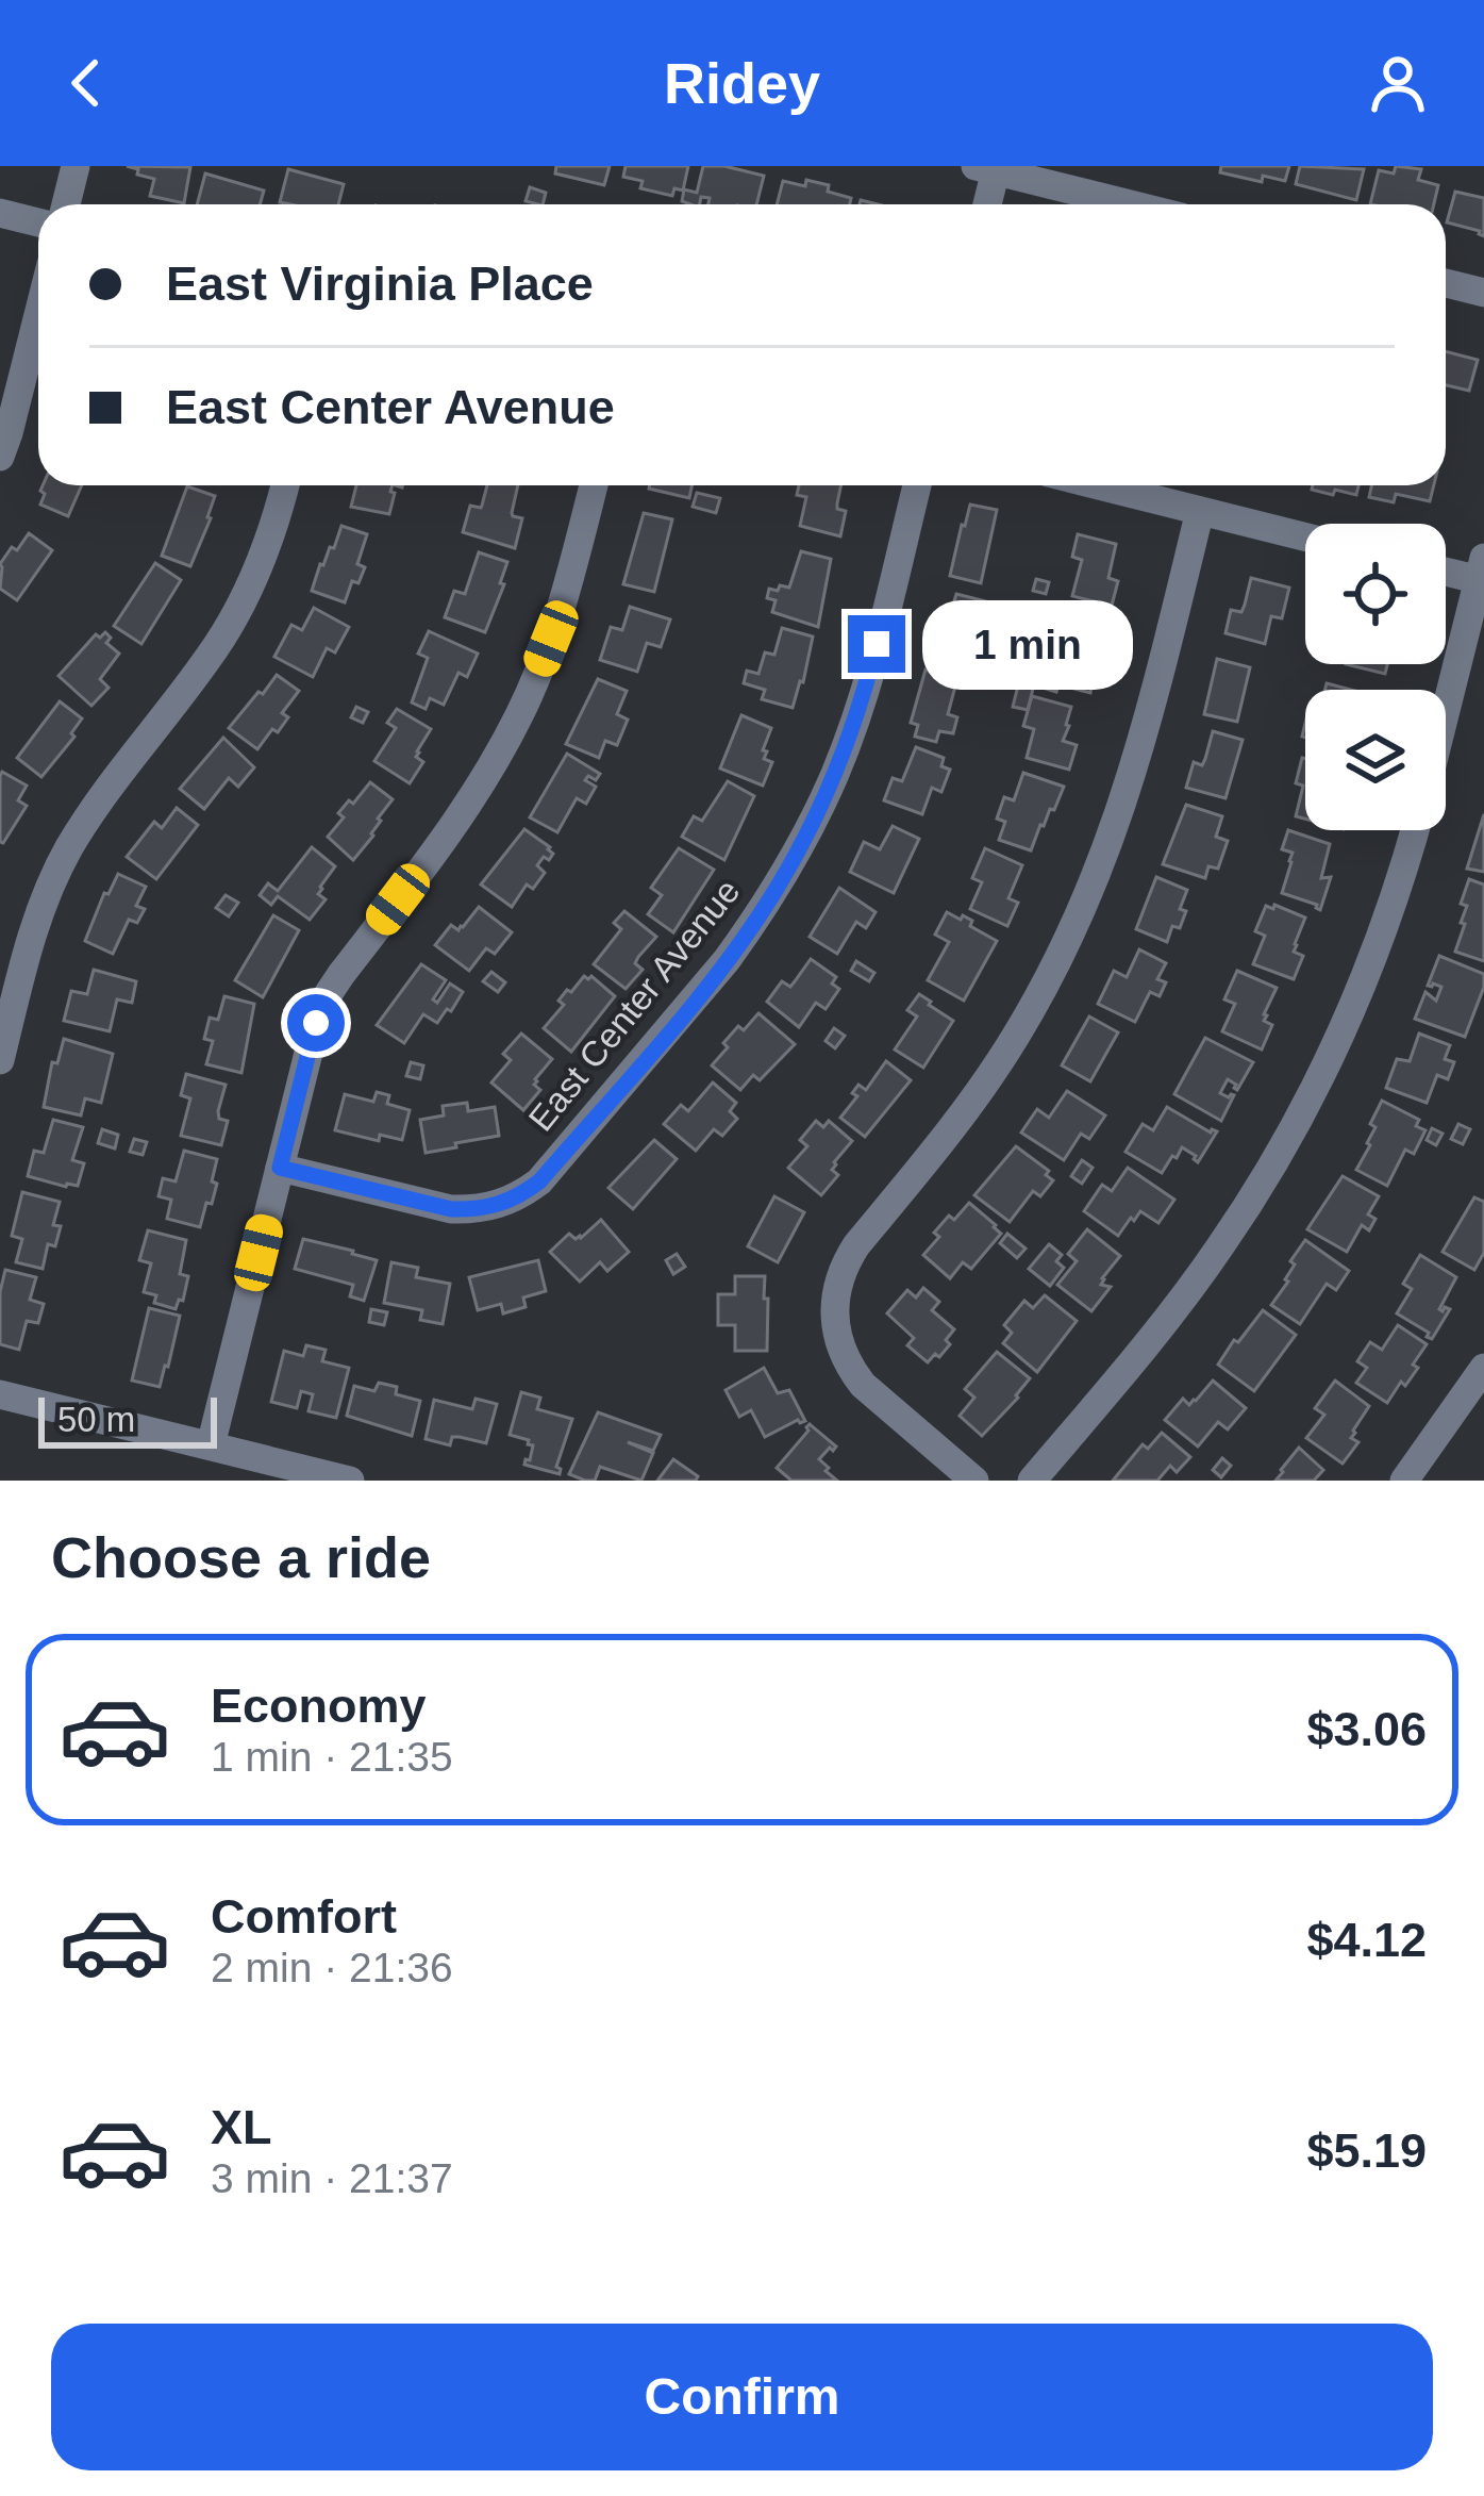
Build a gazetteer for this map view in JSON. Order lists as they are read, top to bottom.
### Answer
{
  "streets": {
    "street": ["East Center Avenue"]
  },
  "scale_bar": "50 m",
  "page": {
    "header": "Ridey",
    "banner": ["East Virginia Place", "East Center Avenue"],
    "bubble": "1 min",
    "scale": "50 m",
    "heading": "Choose a ride",
    "list": [
      {
        "name": "Economy",
        "note": "1 min · 21:35",
        "value": "$3.06"
      },
      {
        "name": "Comfort",
        "note": "2 min · 21:36",
        "value": "$4.12"
      },
      {
        "name": "XL",
        "note": "3 min · 21:37",
        "value": "$5.19"
      }
    ],
    "buttons": "Confirm"
  }
}
